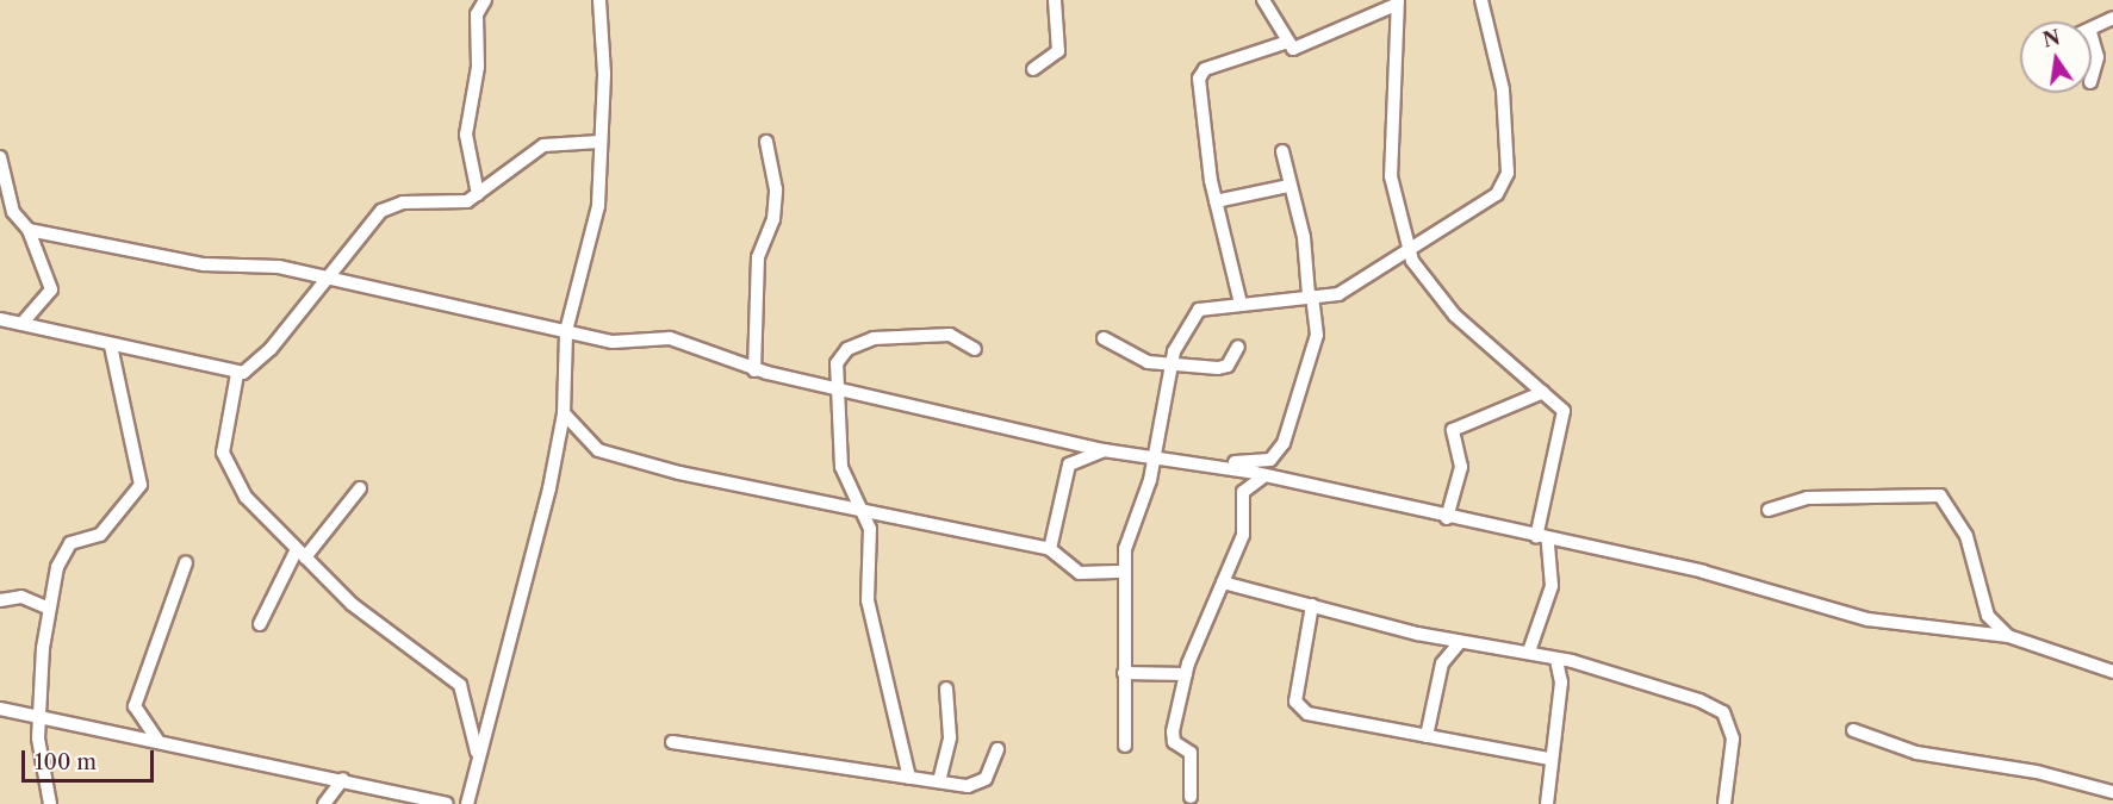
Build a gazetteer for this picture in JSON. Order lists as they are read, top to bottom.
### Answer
{
  "scale_bar": "100 m",
  "north": "top"
}
